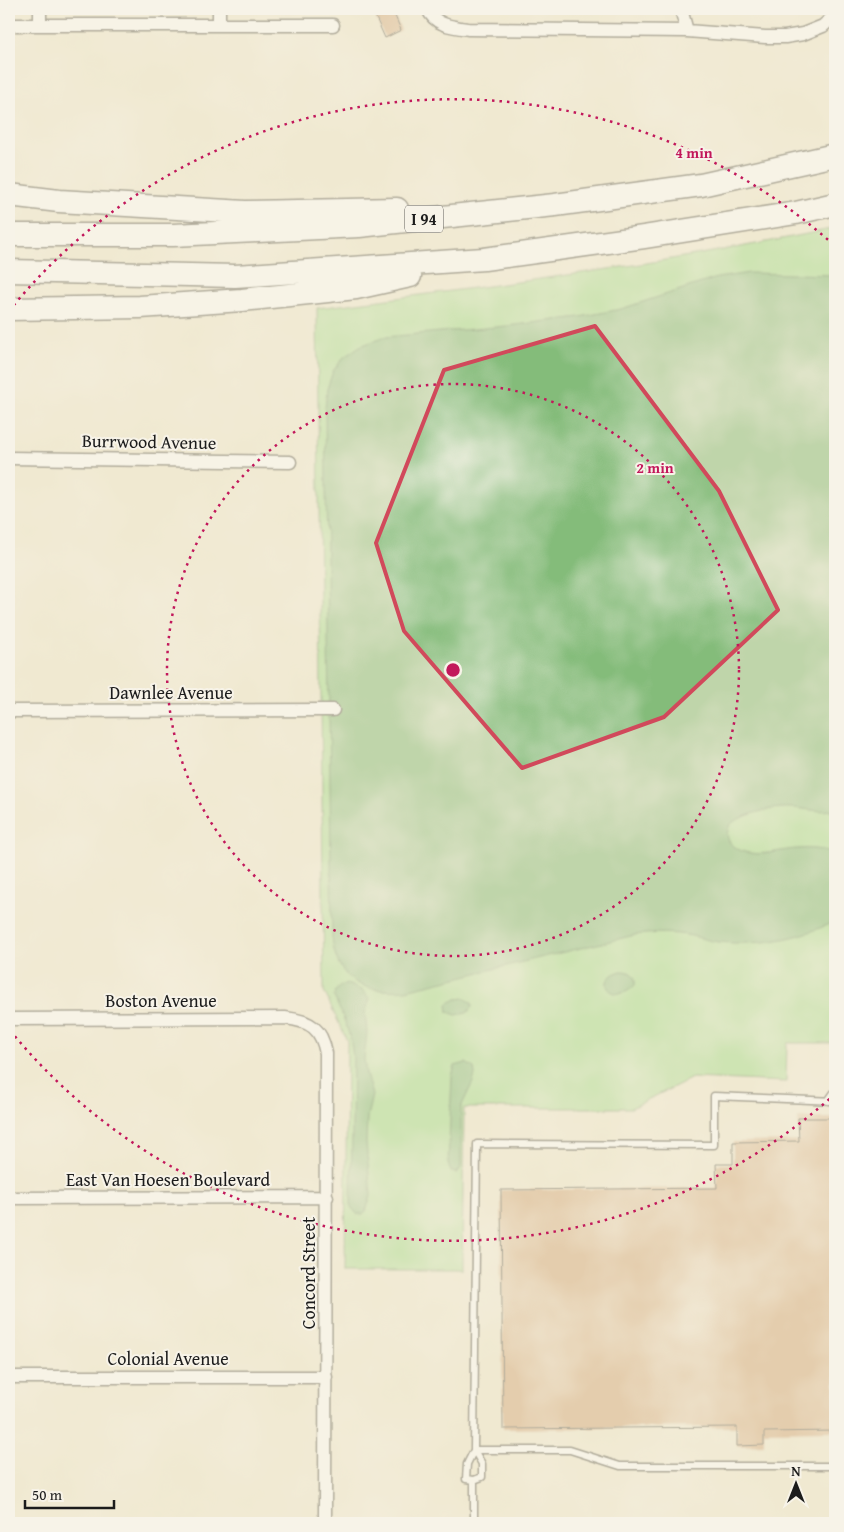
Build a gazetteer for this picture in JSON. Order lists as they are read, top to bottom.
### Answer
{
  "streets": {
    "highway": ["I 94"],
    "street": [
      "Burrwood Avenue",
      "Dawnlee Avenue",
      "Boston Avenue",
      "East Van Hoesen Boulevard",
      "Concord Street",
      "Colonial Avenue"
    ]
  },
  "crossings": [
    ["Boston Avenue", "Concord Street"],
    ["East Van Hoesen Boulevard", "Concord Street"],
    ["Concord Street", "Colonial Avenue"]
  ],
  "scale_bar": "50 m",
  "north": "top",
  "rings": ["4 min", "2 min"]
}
